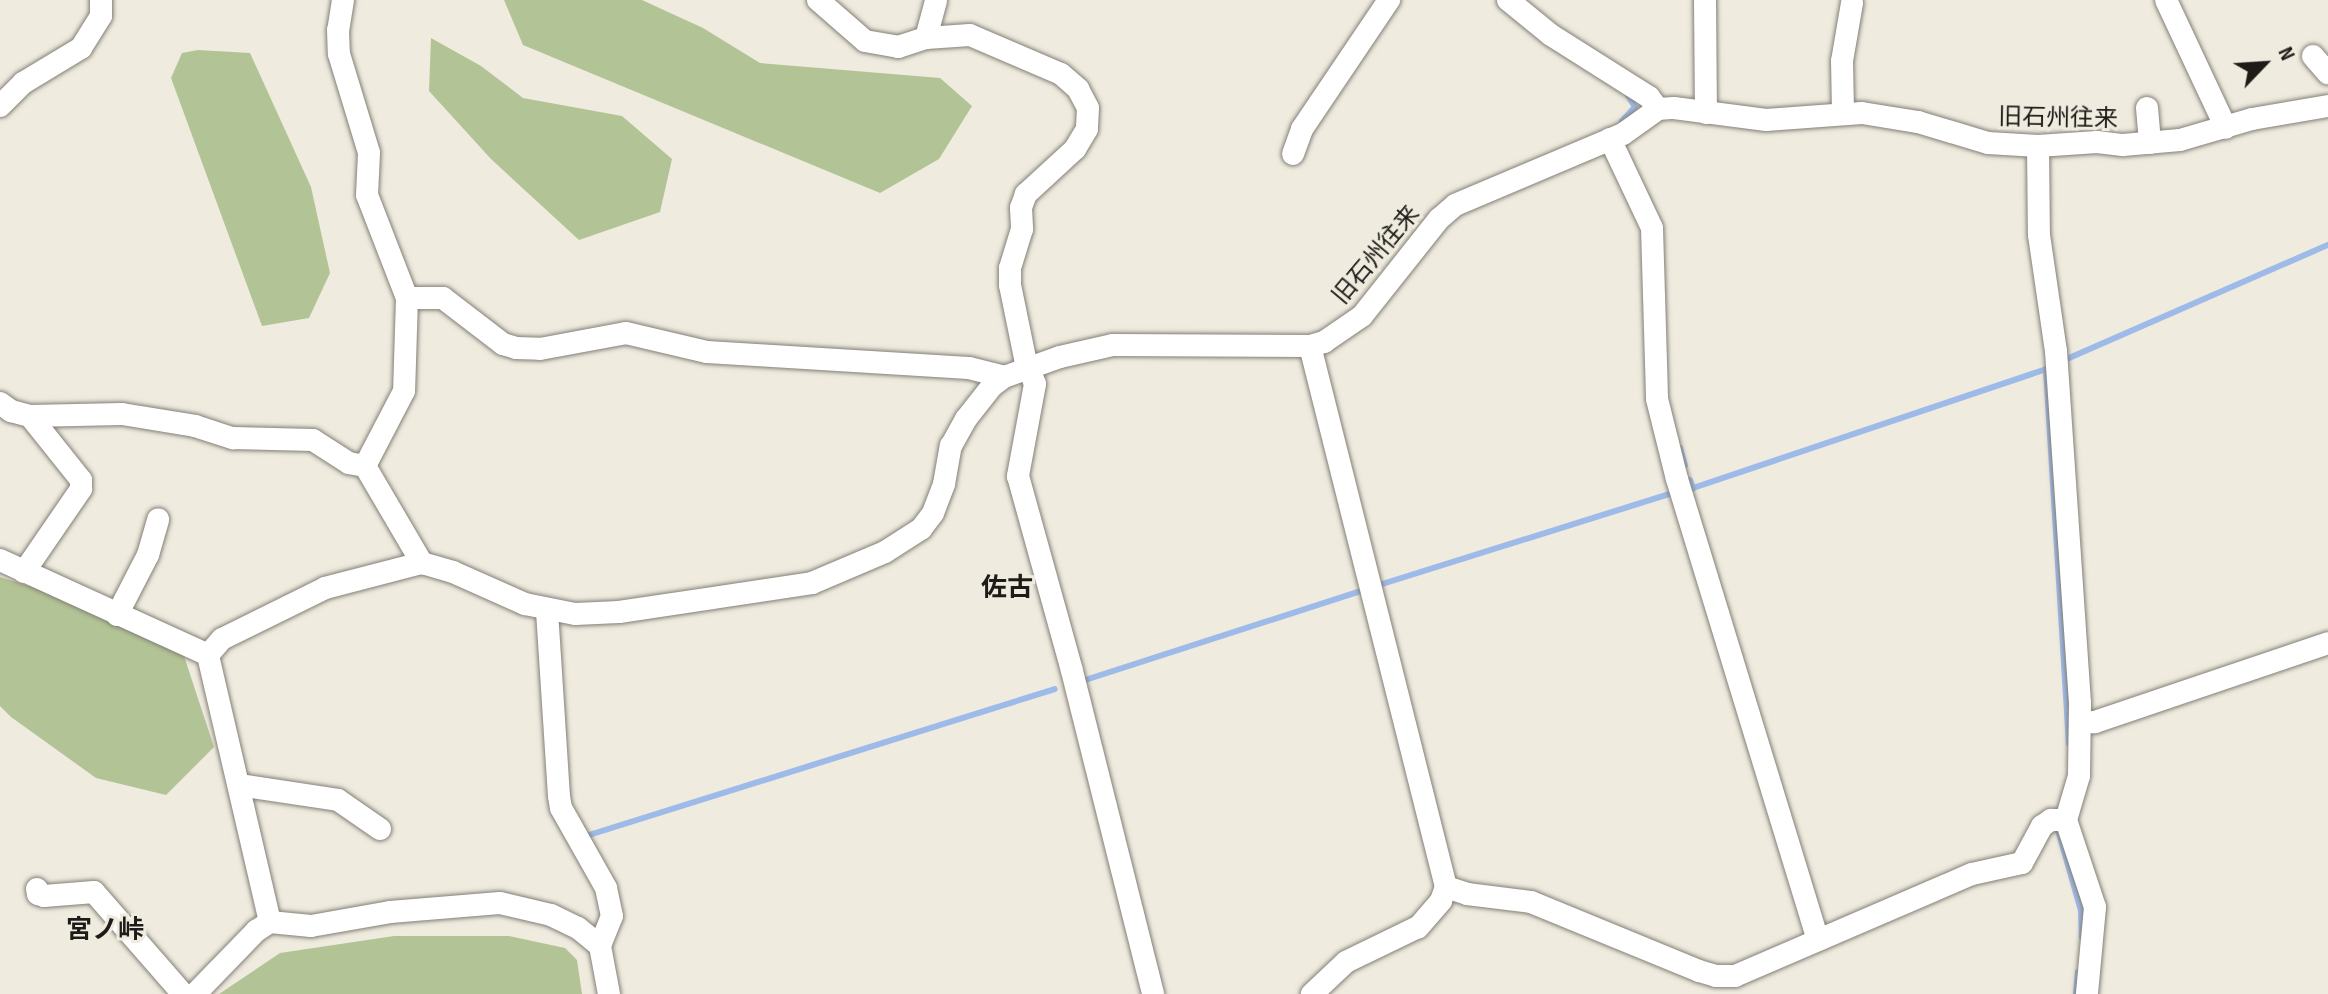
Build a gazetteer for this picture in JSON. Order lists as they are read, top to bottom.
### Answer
{
  "streets": {
    "street": ["旧石州往来"]
  },
  "districts": ["佐古", "宮ノ峠"],
  "north": "top right"
}
